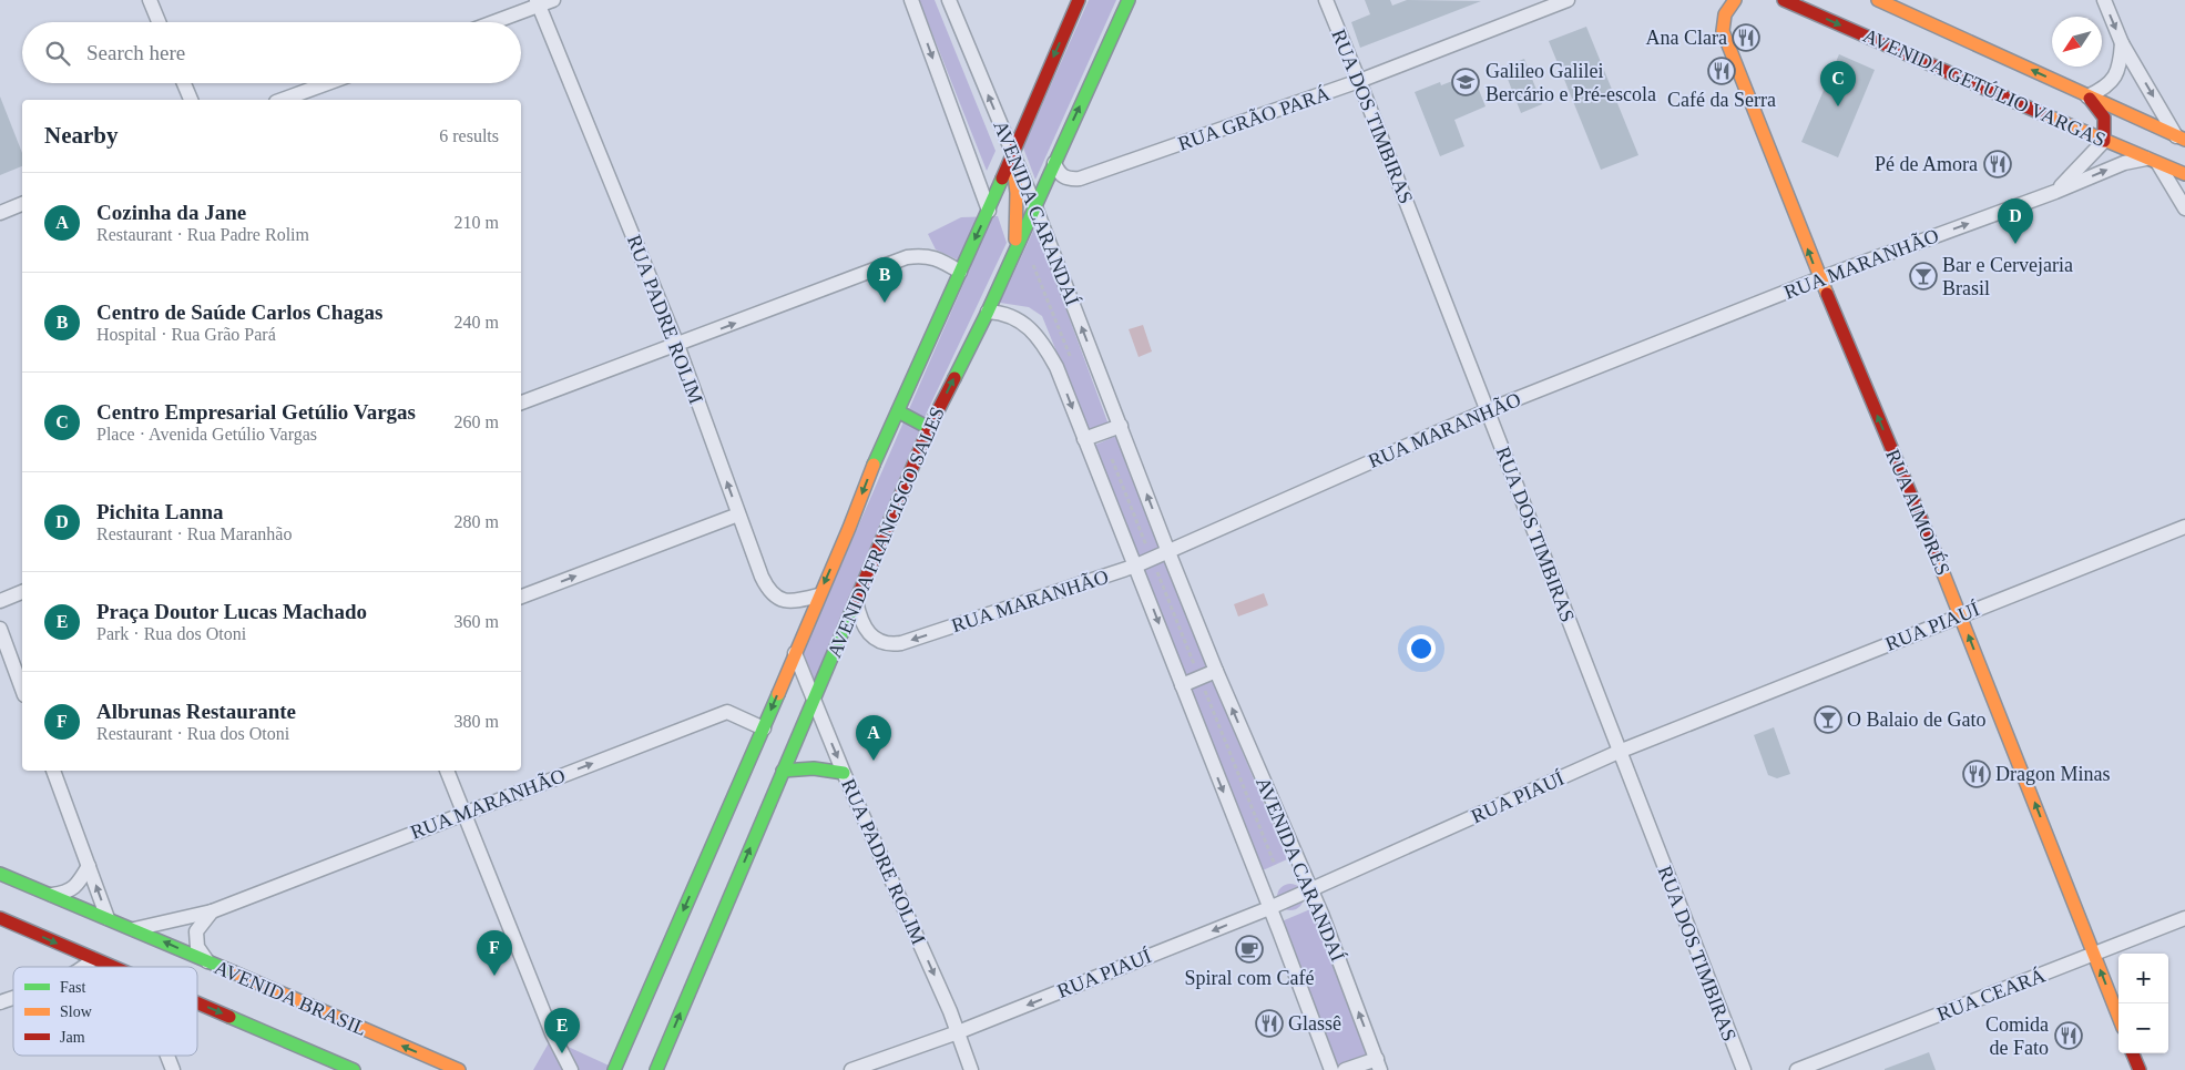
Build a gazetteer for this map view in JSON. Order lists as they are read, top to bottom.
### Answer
{
  "streets": {
    "street": [
      "AVENIDA GETÚLIO VARGAS",
      "RUA DOS TIMBIRAS",
      "RUA GRÃO PARÁ",
      "AVENIDA CARANDAÍ",
      "RUA MARANHÃO",
      "RUA PADRE ROLIM",
      "RUA AIMORÉS",
      "AVENIDA FRANCISCO SALES",
      "RUA PIAUÍ",
      "RUA CEARÁ",
      "AVENIDA BRASIL"
    ]
  },
  "crossings": [
    ["AVENIDA GETÚLIO VARGAS", "RUA MARANHÃO"],
    ["RUA DOS TIMBIRAS", "RUA GRÃO PARÁ"],
    ["RUA DOS TIMBIRAS", "RUA MARANHÃO"],
    ["RUA DOS TIMBIRAS", "RUA PIAUÍ"],
    ["RUA GRÃO PARÁ", "AVENIDA FRANCISCO SALES"],
    ["AVENIDA CARANDAÍ", "RUA MARANHÃO"],
    ["AVENIDA CARANDAÍ", "AVENIDA FRANCISCO SALES"],
    ["AVENIDA CARANDAÍ", "RUA PIAUÍ"],
    ["RUA MARANHÃO", "RUA AIMORÉS"],
    ["RUA MARANHÃO", "AVENIDA FRANCISCO SALES"],
    ["RUA MARANHÃO", "AVENIDA BRASIL"],
    ["RUA PADRE ROLIM", "AVENIDA FRANCISCO SALES"],
    ["RUA PADRE ROLIM", "RUA PIAUÍ"],
    ["RUA AIMORÉS", "RUA PIAUÍ"],
    ["RUA AIMORÉS", "RUA CEARÁ"]
  ],
  "one_way": ["RUA AIMORÉS"],
  "places": {
    "restaurant": [
      "Ana Clara",
      "Café da Serra",
      "Pé de Amora",
      "Dragon Minas",
      "Glassê",
      "Comida de Fato"
    ],
    "school or university": ["Galileo Galilei Bercário e Pré-escola"],
    "bar": ["Bar e Cervejaria Brasil", "O Balaio de Gato"],
    "cafe": ["Spiral com Café"]
  },
  "legend": ["Fast", "Slow", "Jam"],
  "north": "bottom left",
  "page": {
    "search": "Search here",
    "pins": [
      "C",
      "D",
      "B",
      "A",
      "F",
      "E"
    ],
    "heading": ["Nearby", "6 results"],
    "list": [
      {
        "mark": "A",
        "name": "Cozinha da Jane",
        "note": "Restaurant · Rua Padre Rolim",
        "value": "210 m"
      },
      {
        "mark": "B",
        "name": "Centro de Saúde Carlos Chagas",
        "note": "Hospital · Rua Grão Pará",
        "value": "240 m"
      },
      {
        "mark": "C",
        "name": "Centro Empresarial Getúlio Vargas",
        "note": "Place · Avenida Getúlio Vargas",
        "value": "260 m"
      },
      {
        "mark": "D",
        "name": "Pichita Lanna",
        "note": "Restaurant · Rua Maranhão",
        "value": "280 m"
      },
      {
        "mark": "E",
        "name": "Praça Doutor Lucas Machado",
        "note": "Park · Rua dos Otoni",
        "value": "360 m"
      },
      {
        "mark": "F",
        "name": "Albrunas Restaurante",
        "note": "Restaurant · Rua dos Otoni",
        "value": "380 m"
      }
    ],
    "map_buttons": ["+", "−"]
  }
}
